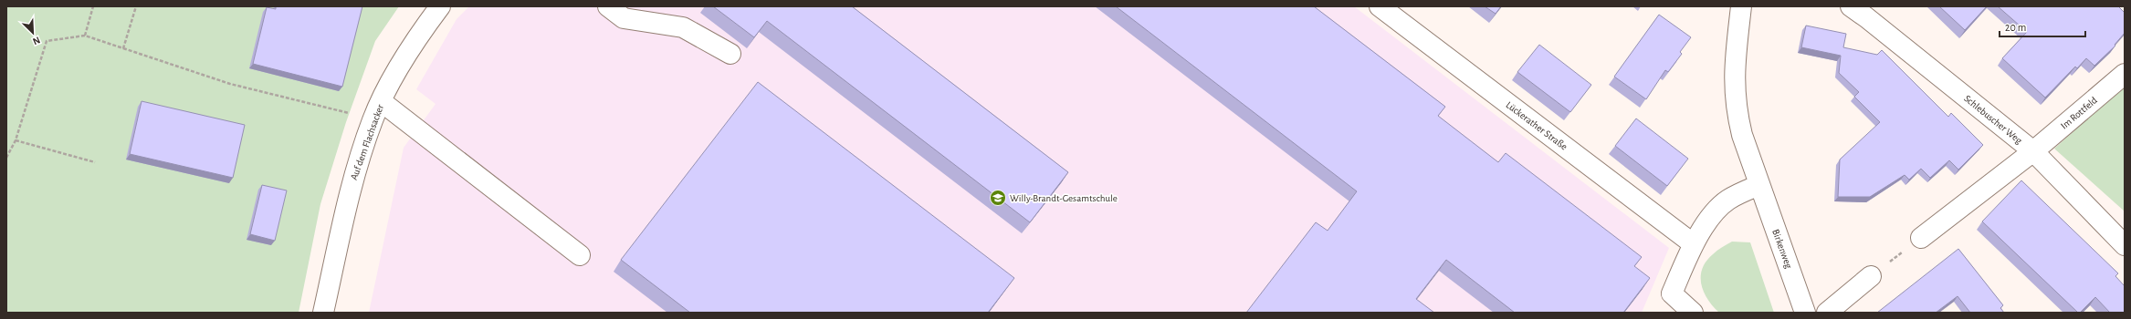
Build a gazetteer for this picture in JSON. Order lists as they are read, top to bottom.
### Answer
{
  "streets": {
    "street": [
      "Im Rottfeld",
      "Schlebuscher Weg",
      "Lückerather Straße",
      "Auf dem Flachsacker",
      "Birkenweg"
    ]
  },
  "crossings": [
    ["Im Rottfeld", "Schlebuscher Weg"]
  ],
  "places": {
    "school or university": ["Willy-Brandt-Gesamtschule"]
  },
  "scale_bar": "20 m",
  "north": "bottom right"
}
